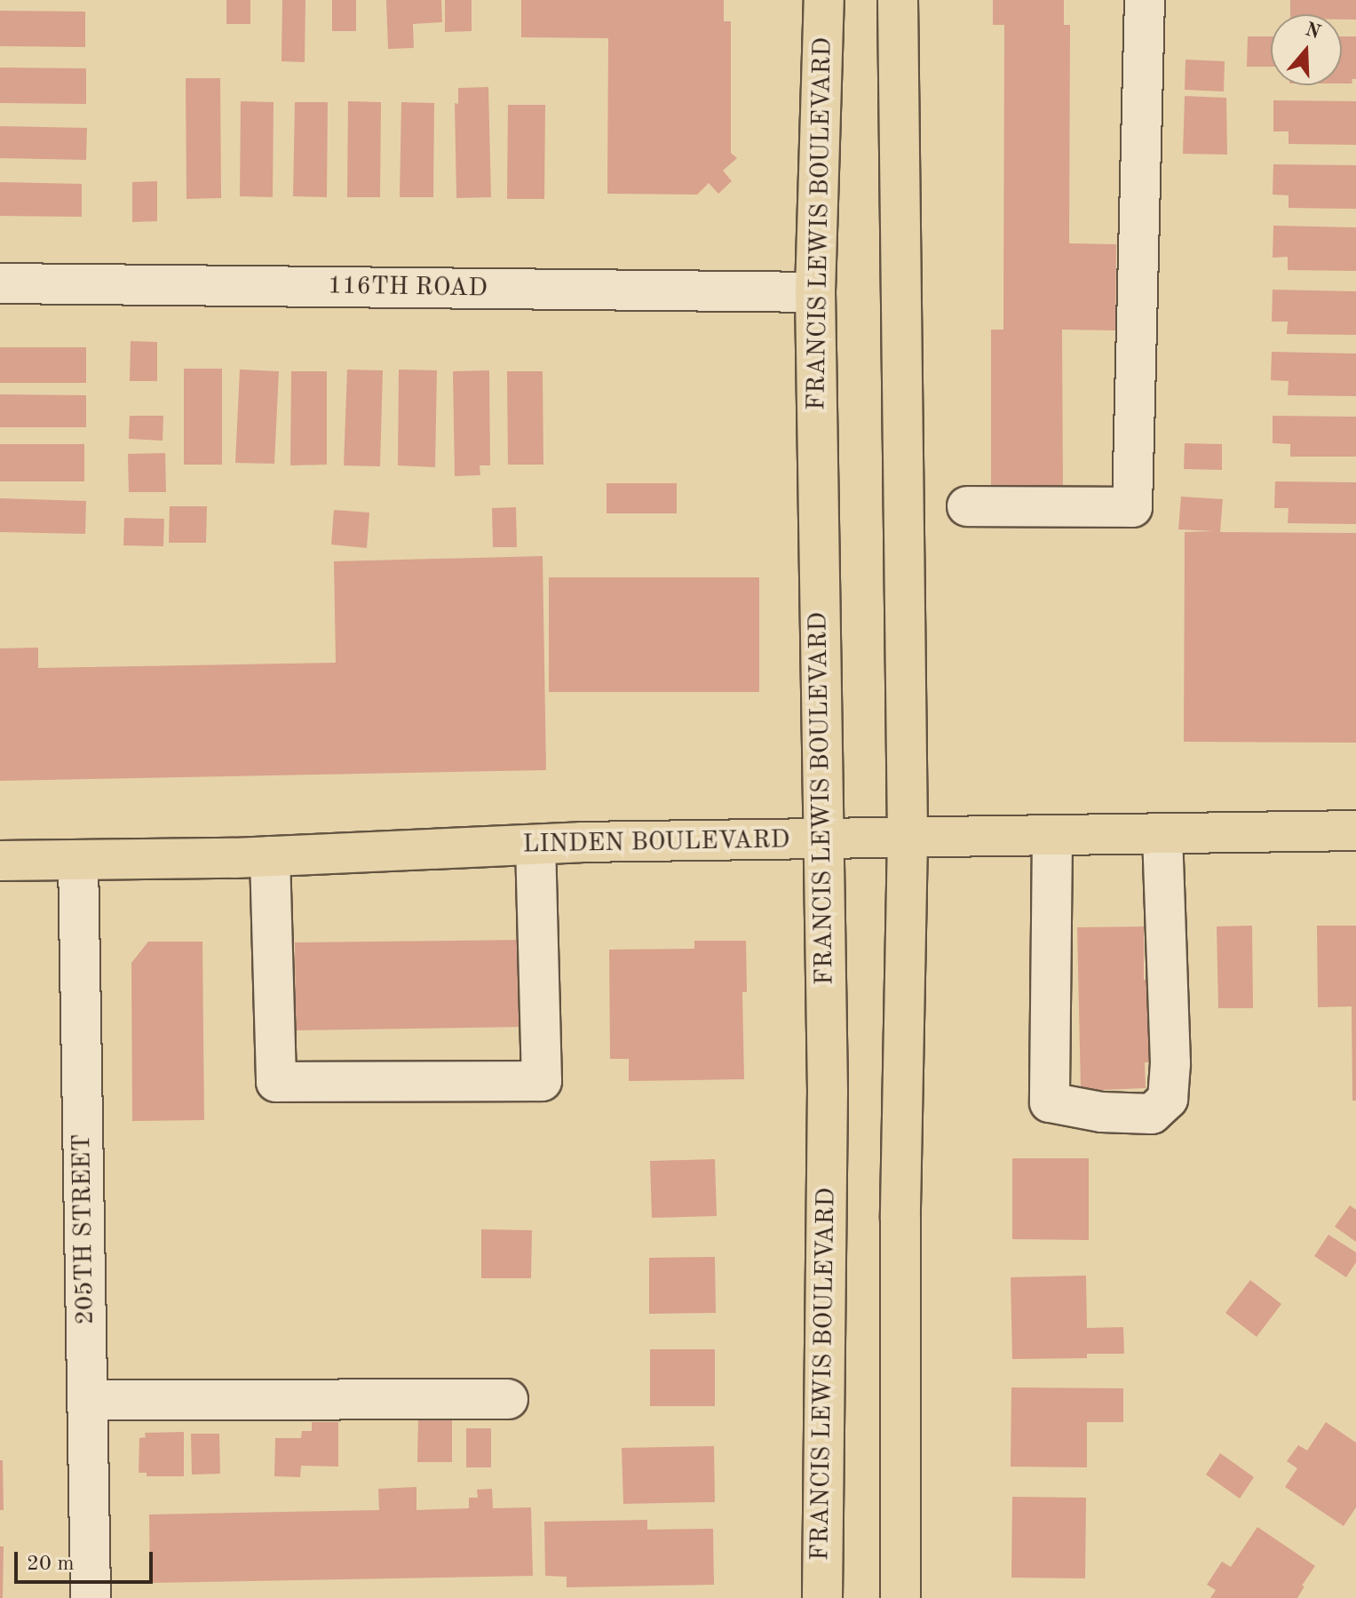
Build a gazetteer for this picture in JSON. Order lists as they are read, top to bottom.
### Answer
{
  "streets": {
    "main road": ["FRANCIS LEWIS BOULEVARD", "LINDEN BOULEVARD"],
    "street": ["116TH ROAD", "205TH STREET"]
  },
  "crossings": [
    ["FRANCIS LEWIS BOULEVARD", "116TH ROAD"],
    ["FRANCIS LEWIS BOULEVARD", "LINDEN BOULEVARD"],
    ["LINDEN BOULEVARD", "205TH STREET"]
  ],
  "scale_bar": "20 m",
  "north": "top"
}
